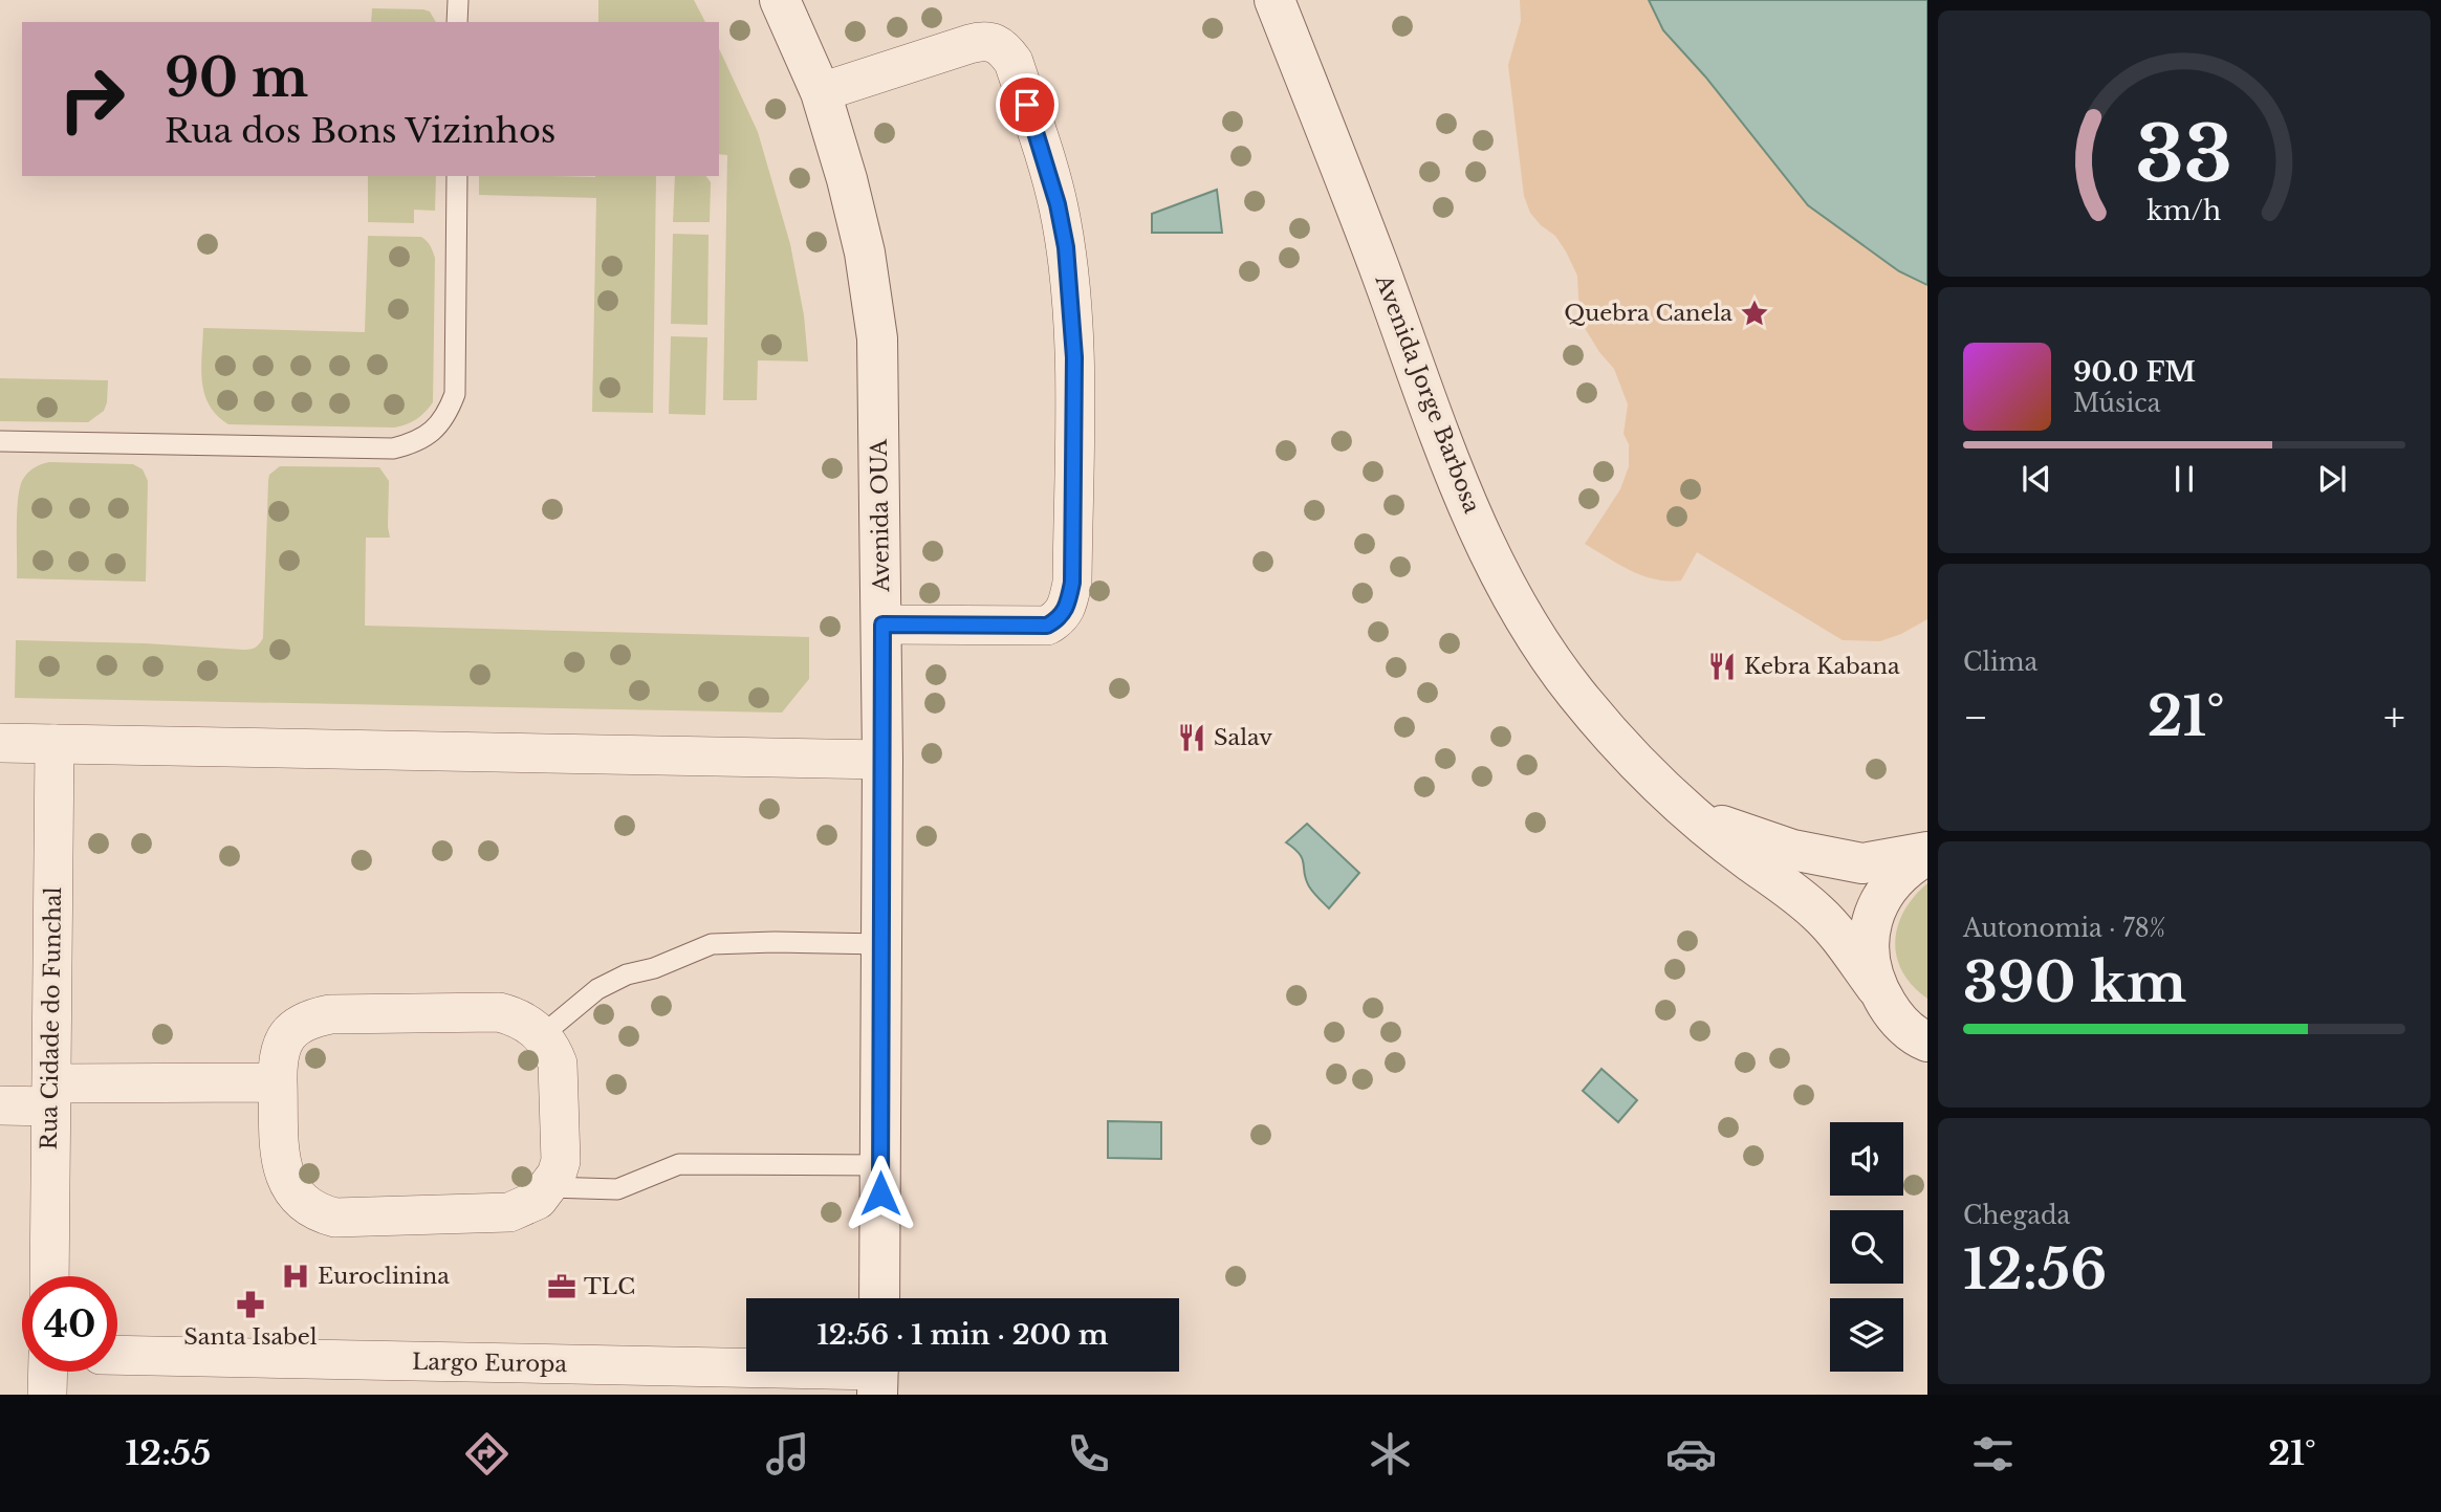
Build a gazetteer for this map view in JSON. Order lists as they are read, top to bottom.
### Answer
{
  "streets": {
    "street": [
      "Avenida Jorge Barbosa",
      "Avenida OUA",
      "Rua Cidade do Funchal",
      "Largo Europa"
    ]
  },
  "places": {
    "place": ["Quebra Canela"],
    "restaurant": ["Kebra Kabana", "Salav"],
    "hospital": ["Euroclinina"],
    "office": ["TLC"],
    "pharmacy": ["Santa Isabel"]
  },
  "page": {
    "turn": ["90 m", "Rua dos Bons Vizinhos"],
    "song": ["90.0 FM", "Música"],
    "tile": [
      "Clima",
      ["Autonomia · 78%", "390 km"],
      ["Chegada", "12:56"]
    ],
    "heat": ["−", "21°", "+"],
    "limit": "40",
    "trip": "12:56 · 1 min · 200 m",
    "tabs": ["12:55", "21°"],
    "gauge": ["33", "km/h"]
  }
}
